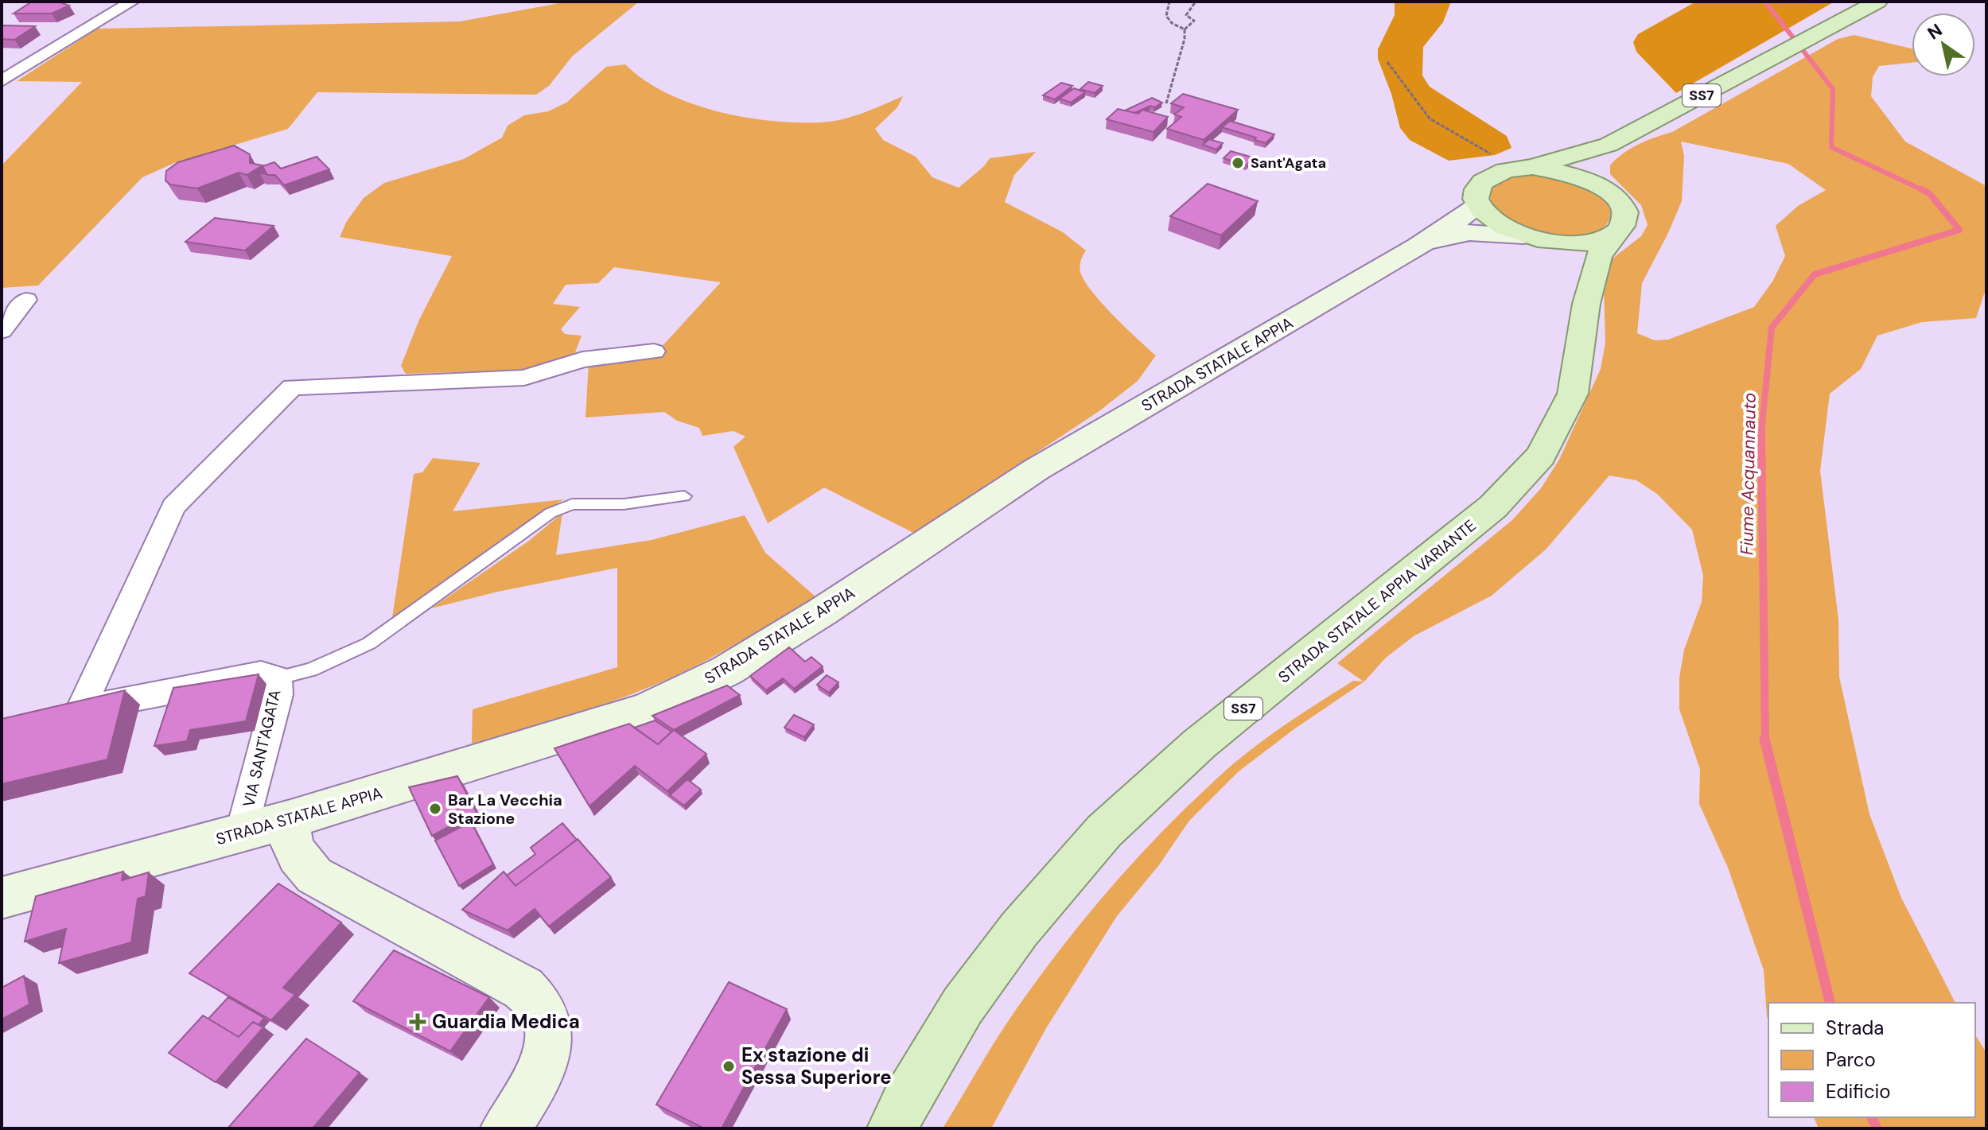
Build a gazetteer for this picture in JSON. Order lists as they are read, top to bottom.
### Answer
{
  "streets": {
    "main road": ["SS7", "STRADA STATALE APPIA", "STRADA STATALE APPIA VARIANTE"],
    "street": ["VIA SANT'AGATA"]
  },
  "crossings": [
    ["STRADA STATALE APPIA", "STRADA STATALE APPIA VARIANTE"],
    ["STRADA STATALE APPIA", "VIA SANT'AGATA"]
  ],
  "water": ["Fiume Acquannauto"],
  "places": {
    "other": ["Sant'Agata", "Bar La Vecchia Stazione", "Ex stazione di Sessa Superiore"],
    "health": ["Guardia Medica"]
  },
  "legend": ["Strada", "Parco", "Edificio"],
  "north": "top left"
}
